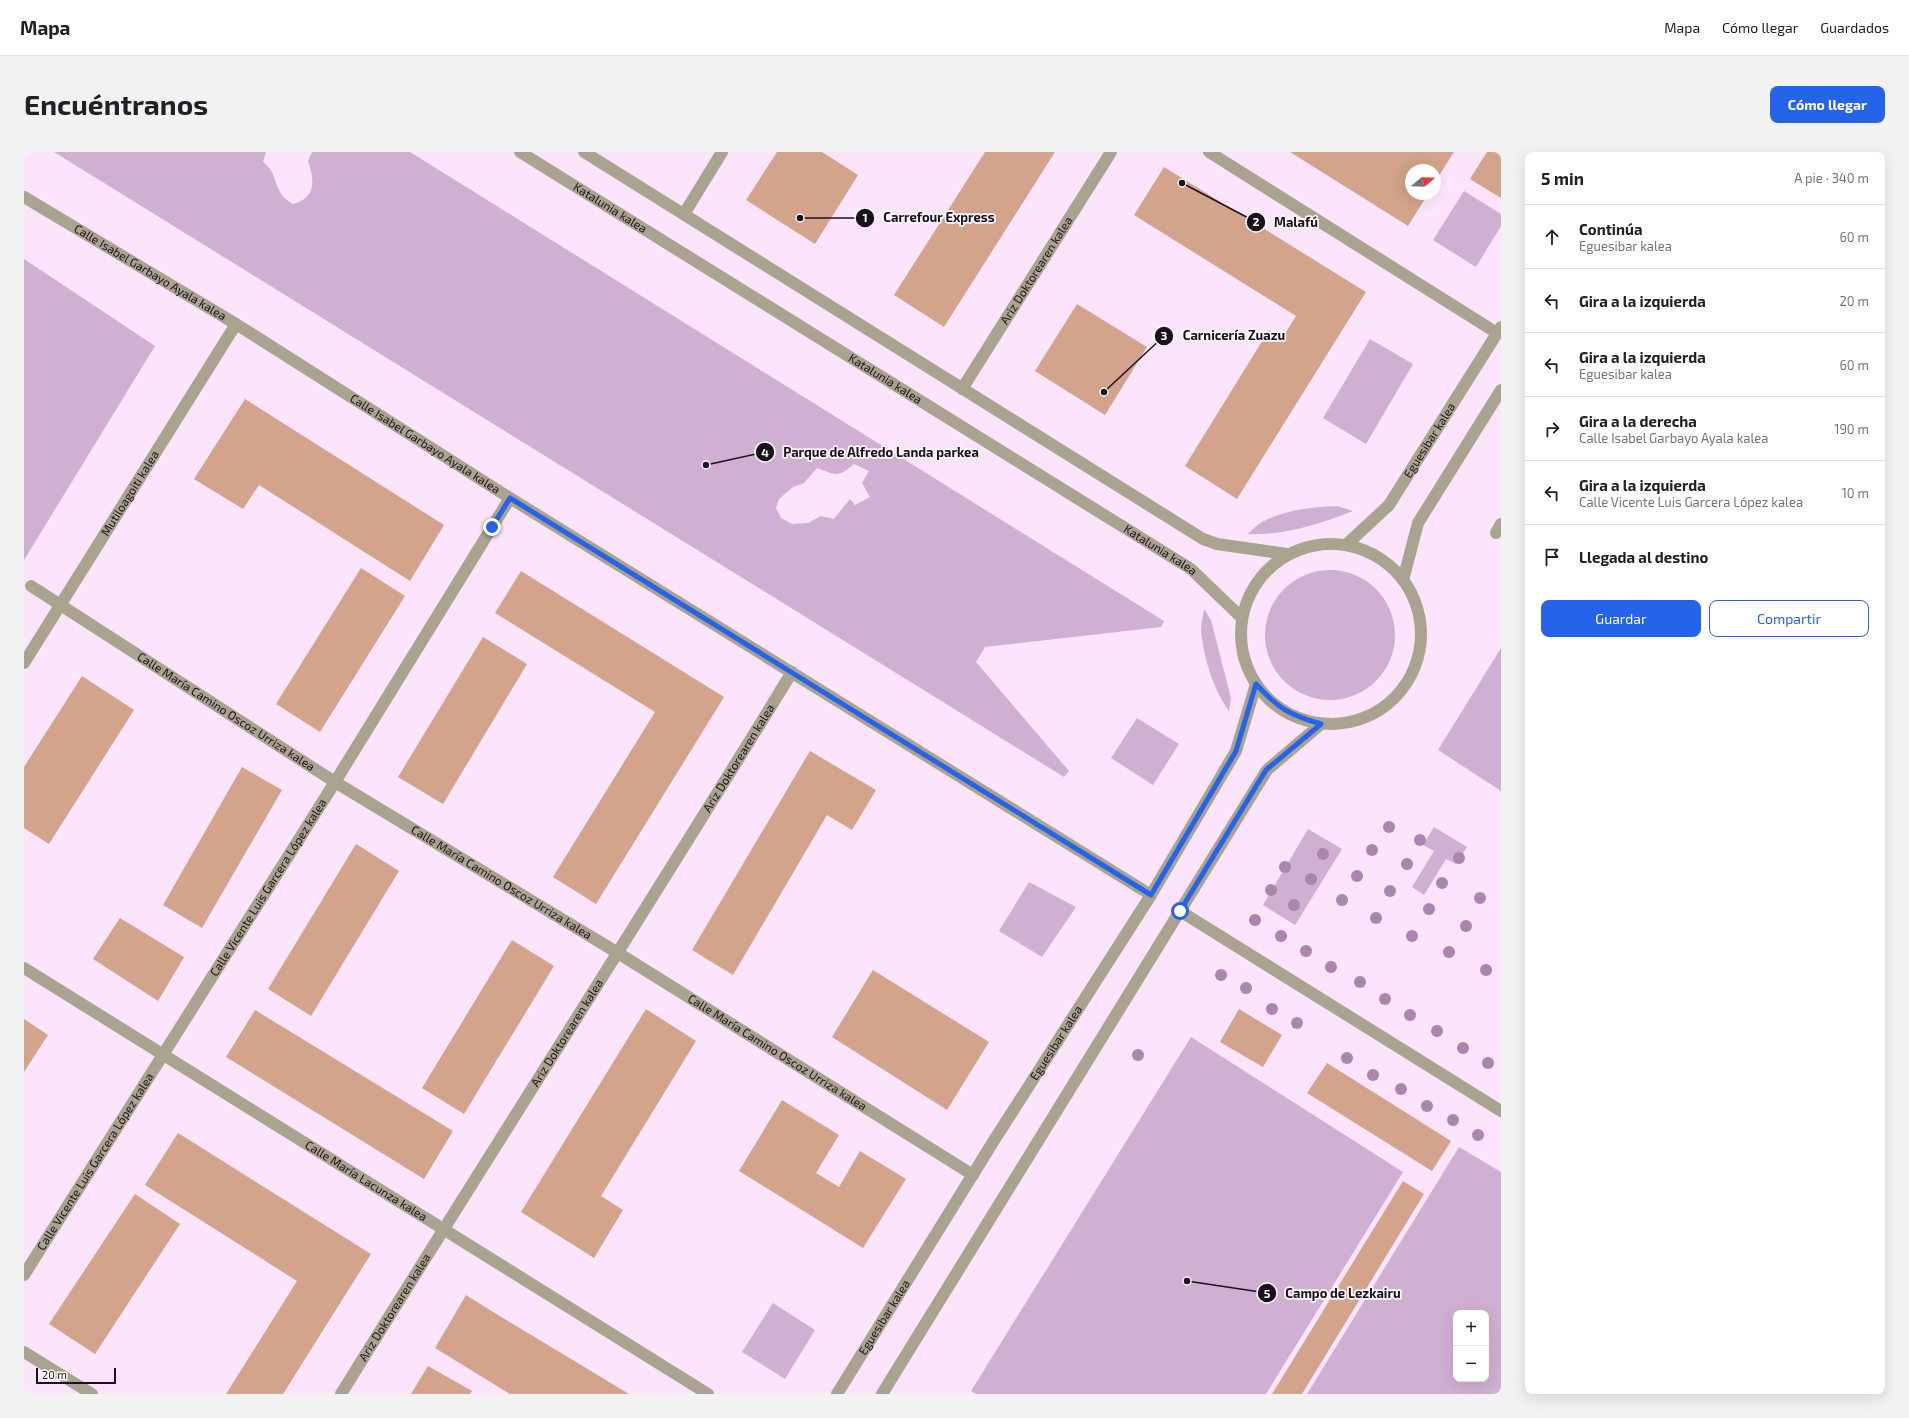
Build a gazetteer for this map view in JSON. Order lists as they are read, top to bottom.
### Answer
{
  "streets": {
    "street": [
      "Katalunia kalea",
      "Ariz Doktorearen kalea",
      "Calle Isabel Garbayo Ayala kalea",
      "Eguesibar kalea",
      "Mutiloagoiti kalea",
      "Calle María Camino Oscoz Urriza kalea",
      "Calle Vicente Luis Garcera López kalea",
      "Calle María Lacunza kalea"
    ]
  },
  "crossings": [
    ["Ariz Doktorearen kalea", "Calle Isabel Garbayo Ayala kalea"],
    ["Ariz Doktorearen kalea", "Calle María Camino Oscoz Urriza kalea"],
    ["Ariz Doktorearen kalea", "Calle María Lacunza kalea"],
    ["Calle Isabel Garbayo Ayala kalea", "Eguesibar kalea"],
    ["Calle Isabel Garbayo Ayala kalea", "Mutiloagoiti kalea"],
    ["Calle Isabel Garbayo Ayala kalea", "Calle Vicente Luis Garcera López kalea"],
    ["Eguesibar kalea", "Calle María Camino Oscoz Urriza kalea"],
    ["Mutiloagoiti kalea", "Calle María Camino Oscoz Urriza kalea"],
    ["Calle María Camino Oscoz Urriza kalea", "Calle Vicente Luis Garcera López kalea"],
    ["Calle Vicente Luis Garcera López kalea", "Calle María Lacunza kalea"]
  ],
  "places": [
    "Malafú",
    "Carrefour Express",
    "Carnicería Zuazu",
    "Parque de Alfredo Landa parkea",
    "Campo de Lezkairu"
  ],
  "scale_bar": "20 m",
  "north": "right",
  "page": {
    "header": "Mapa",
    "nav": ["Mapa", "Cómo llegar", "Guardados"],
    "buttons": [
      "Cómo llegar",
      ["Guardar", "Compartir"]
    ],
    "title": "Encuéntranos",
    "heading": ["5 min", "A pie · 340 m"],
    "list": [
      ["Continúa", "Eguesibar kalea", "60 m"],
      ["Gira a la izquierda", "20 m"],
      ["Gira a la izquierda", "Eguesibar kalea", "60 m"],
      ["Gira a la derecha", "Calle Isabel Garbayo Ayala kalea", "190 m"],
      ["Gira a la izquierda", "Calle Vicente Luis Garcera López kalea", "10 m"],
      "Llegada al destino"
    ],
    "map_buttons": ["+", "−"],
    "scale": "20 m"
  }
}
